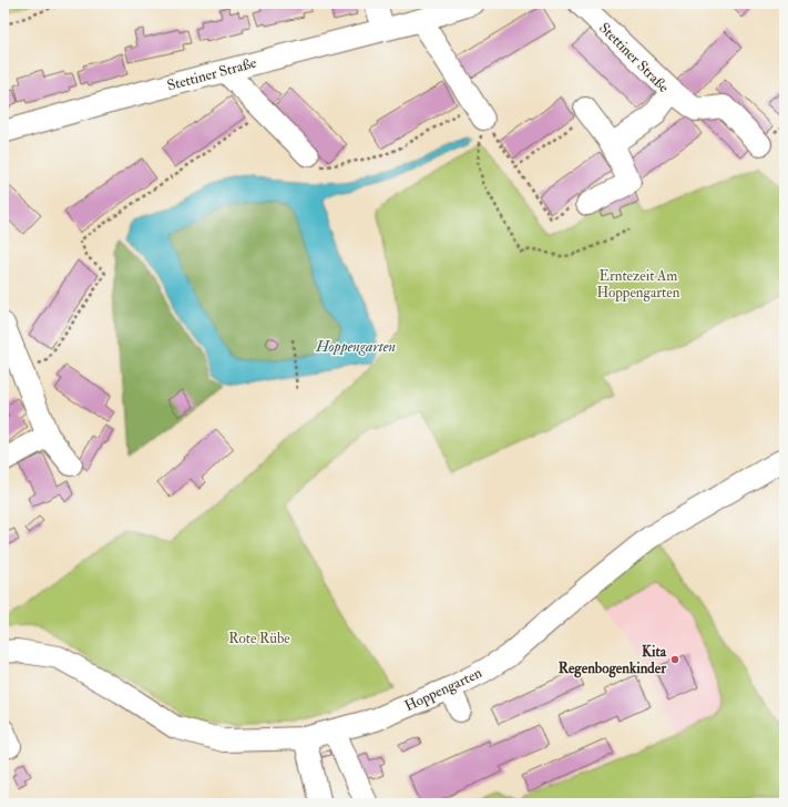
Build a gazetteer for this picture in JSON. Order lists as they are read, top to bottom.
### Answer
{
  "streets": {
    "street": ["Stettiner Straße", "Hoppengarten"]
  },
  "water": ["Hoppengarten"],
  "parks": ["Erntezeit Am Hoppengarten", "Rote Rübe"],
  "places": ["Kita Regenbogenkinder"]
}
